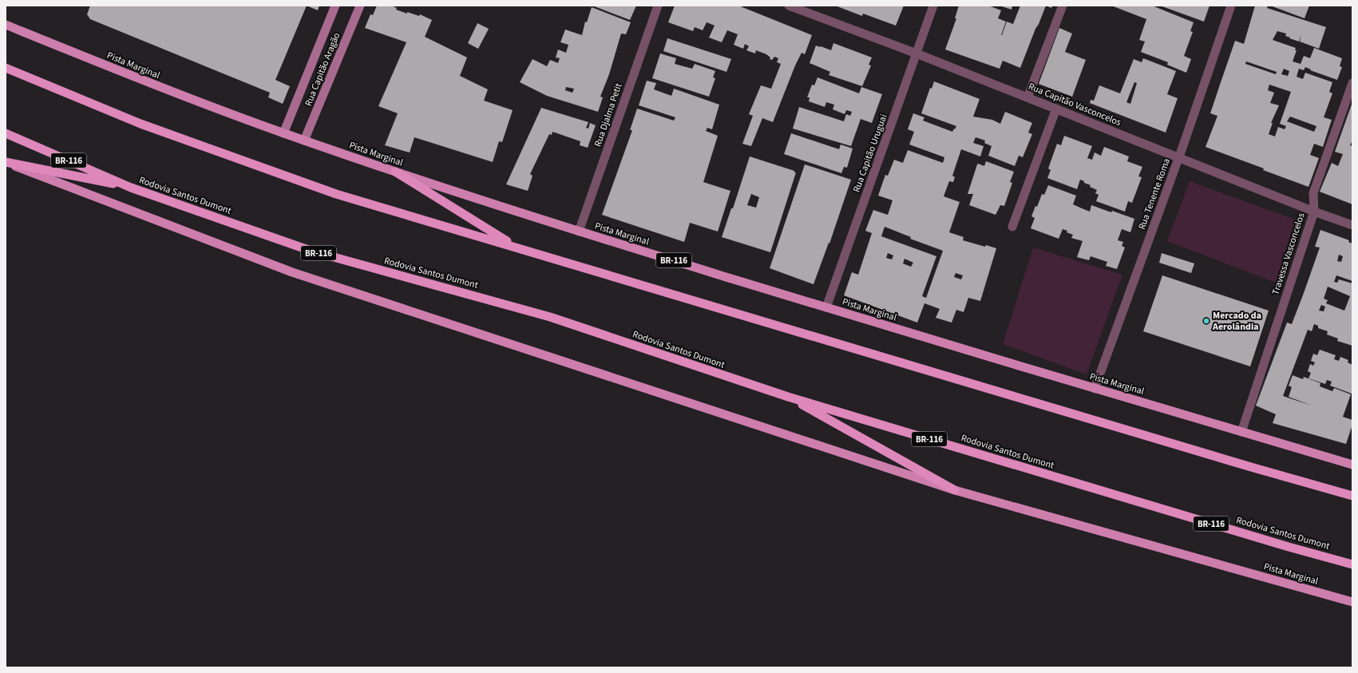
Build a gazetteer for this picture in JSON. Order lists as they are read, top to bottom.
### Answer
{
  "streets": {
    "highway": ["BR-116", "Rodovia Santos Dumont"],
    "main road": ["Pista Marginal", "Rua Capitão Aragão"],
    "street": [
      "Rua Capitão Vasconcelos",
      "Rua Djalma Petit",
      "Rua Capitão Uruguai",
      "Rua Tenente Roma",
      "Travessa Vasconcelos"
    ]
  },
  "crossings": [
    ["Pista Marginal", "Rua Capitão Aragão"],
    ["Pista Marginal", "Rua Djalma Petit"],
    ["Pista Marginal", "Rua Capitão Uruguai"],
    ["Pista Marginal", "Rua Tenente Roma"],
    ["Pista Marginal", "Travessa Vasconcelos"],
    ["Rua Capitão Vasconcelos", "Rua Capitão Uruguai"],
    ["Rua Capitão Vasconcelos", "Rua Tenente Roma"],
    ["Rua Capitão Vasconcelos", "Travessa Vasconcelos"]
  ],
  "places": ["Mercado da Aerolândia"]
}
